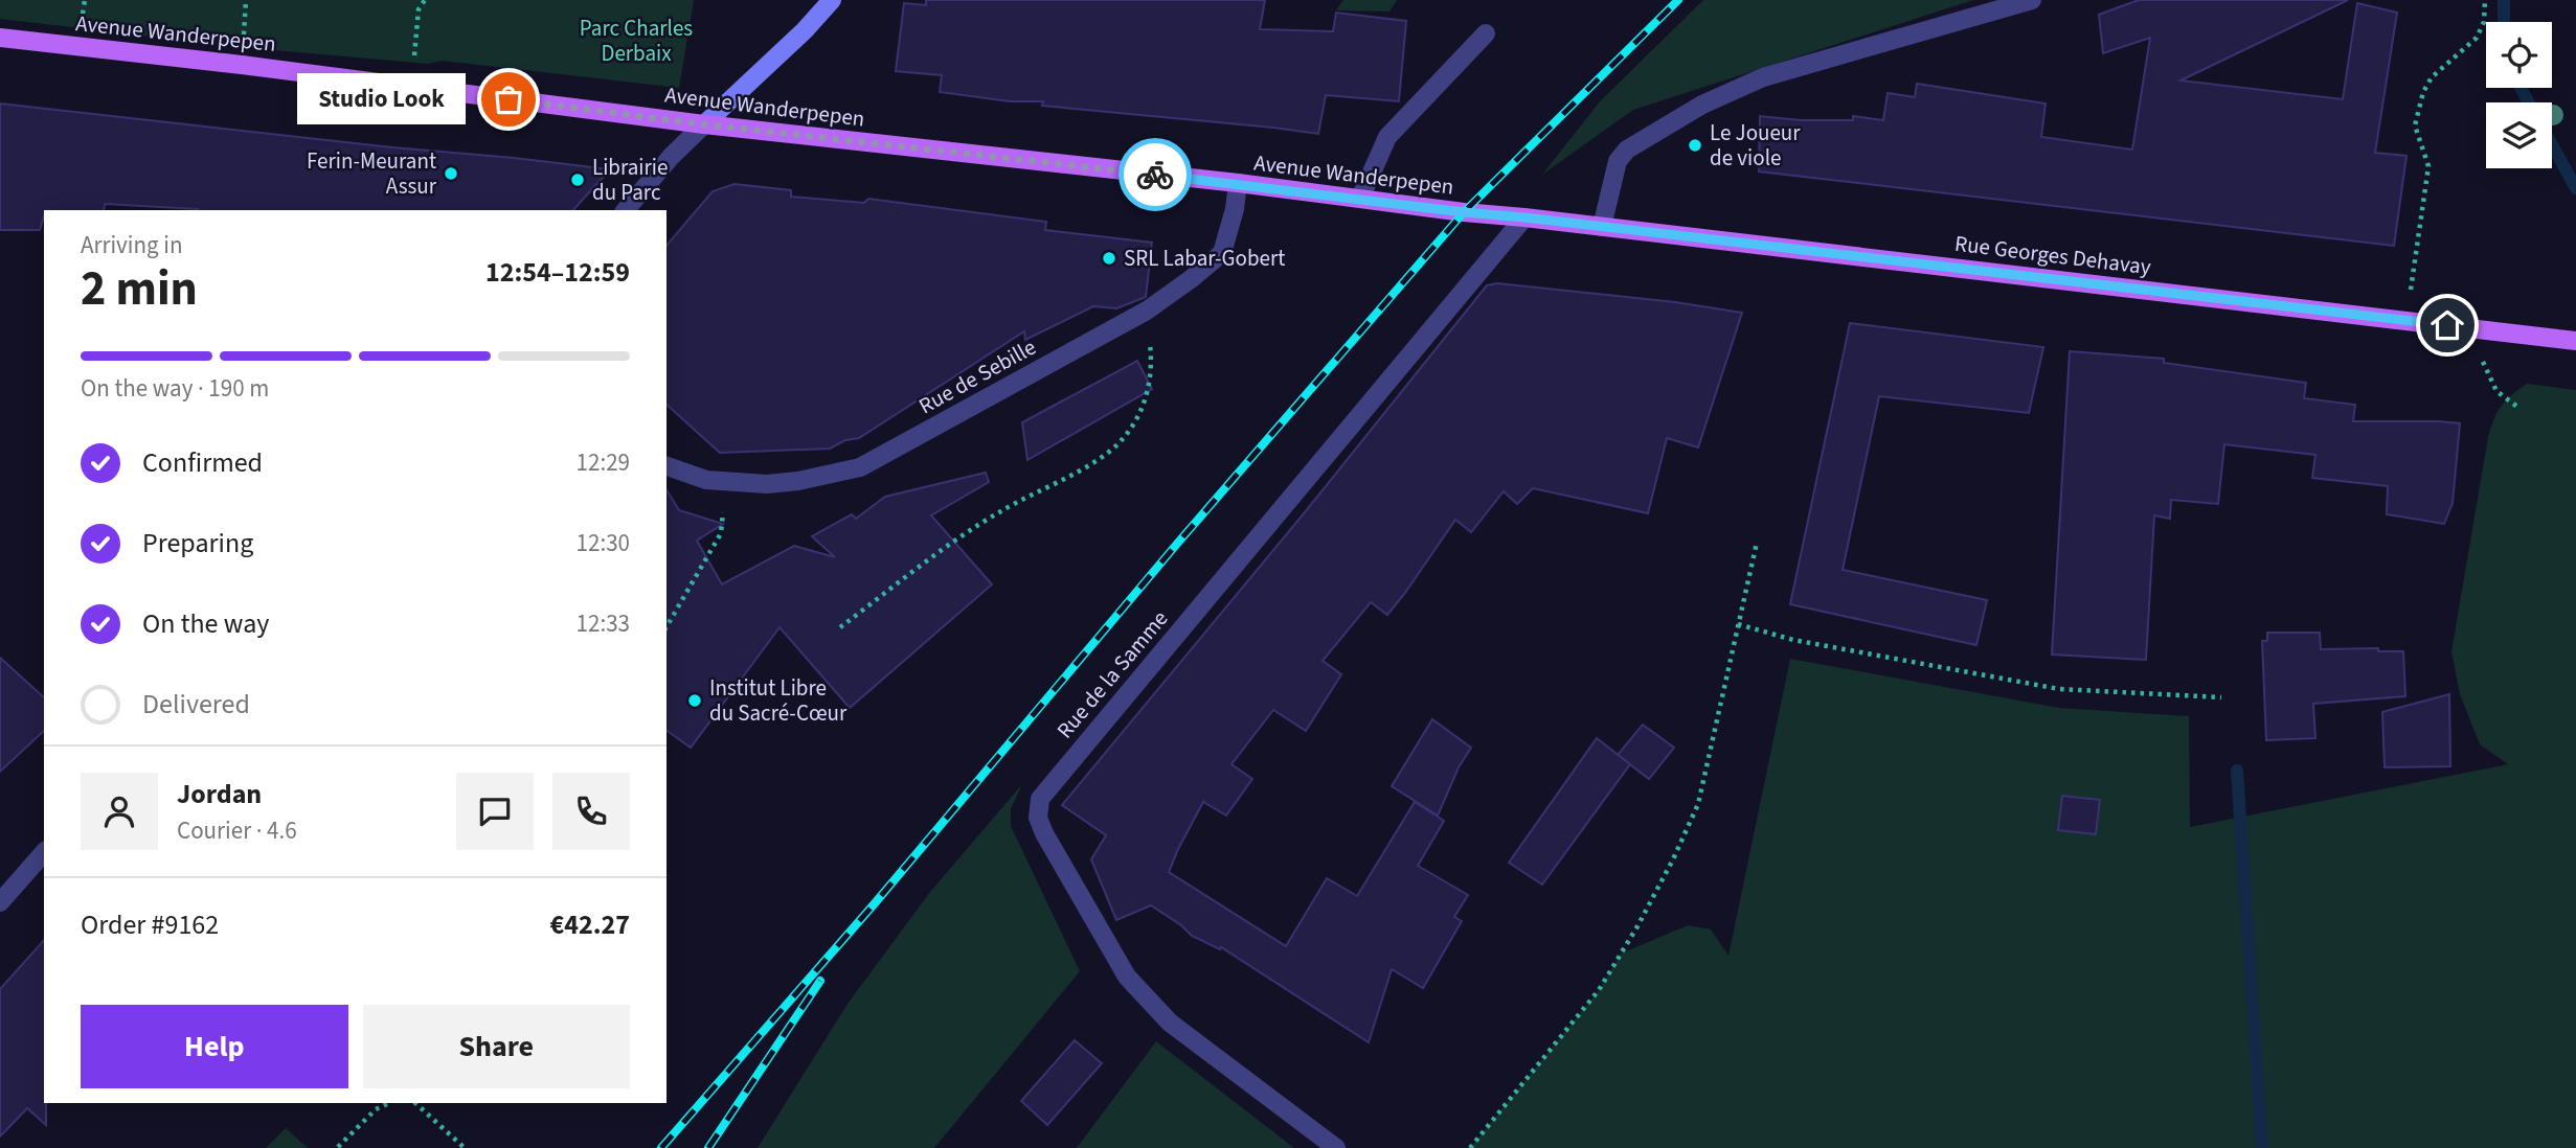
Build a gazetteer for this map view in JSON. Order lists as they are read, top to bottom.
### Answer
{
  "streets": {
    "main road": ["Avenue Wanderpepen", "Rue Georges Dehavay"],
    "street": ["Rue de Sebille", "Rue de la Samme"]
  },
  "crossings": [
    ["Avenue Wanderpepen", "Rue Georges Dehavay"],
    ["Avenue Wanderpepen", "Rue de Sebille"],
    ["Avenue Wanderpepen", "Rue de la Samme"],
    ["Rue Georges Dehavay", "Rue de la Samme"]
  ],
  "parks": ["Parc Charles Derbaix"],
  "places": [
    "Studio Look",
    "Le Joueur de viole",
    "Ferin-Meurant Assur",
    "Librairie du Parc",
    "SRL Labar-Gobert",
    "Institut Libre du Sacré-Cœur"
  ],
  "page": {
    "bubble": "Studio Look",
    "heading": ["2 min", "Arriving in", "12:54–12:59"],
    "panel": [
      "Jordan",
      "Courier · 4.6",
      "Order #9162",
      "€42.27"
    ],
    "bar": "On the way · 190 m",
    "list": [
      ["Confirmed", "12:29"],
      ["Preparing", "12:30"],
      ["On the way", "12:33"],
      "Delivered"
    ],
    "buttons": ["Help", "Share"]
  }
}
